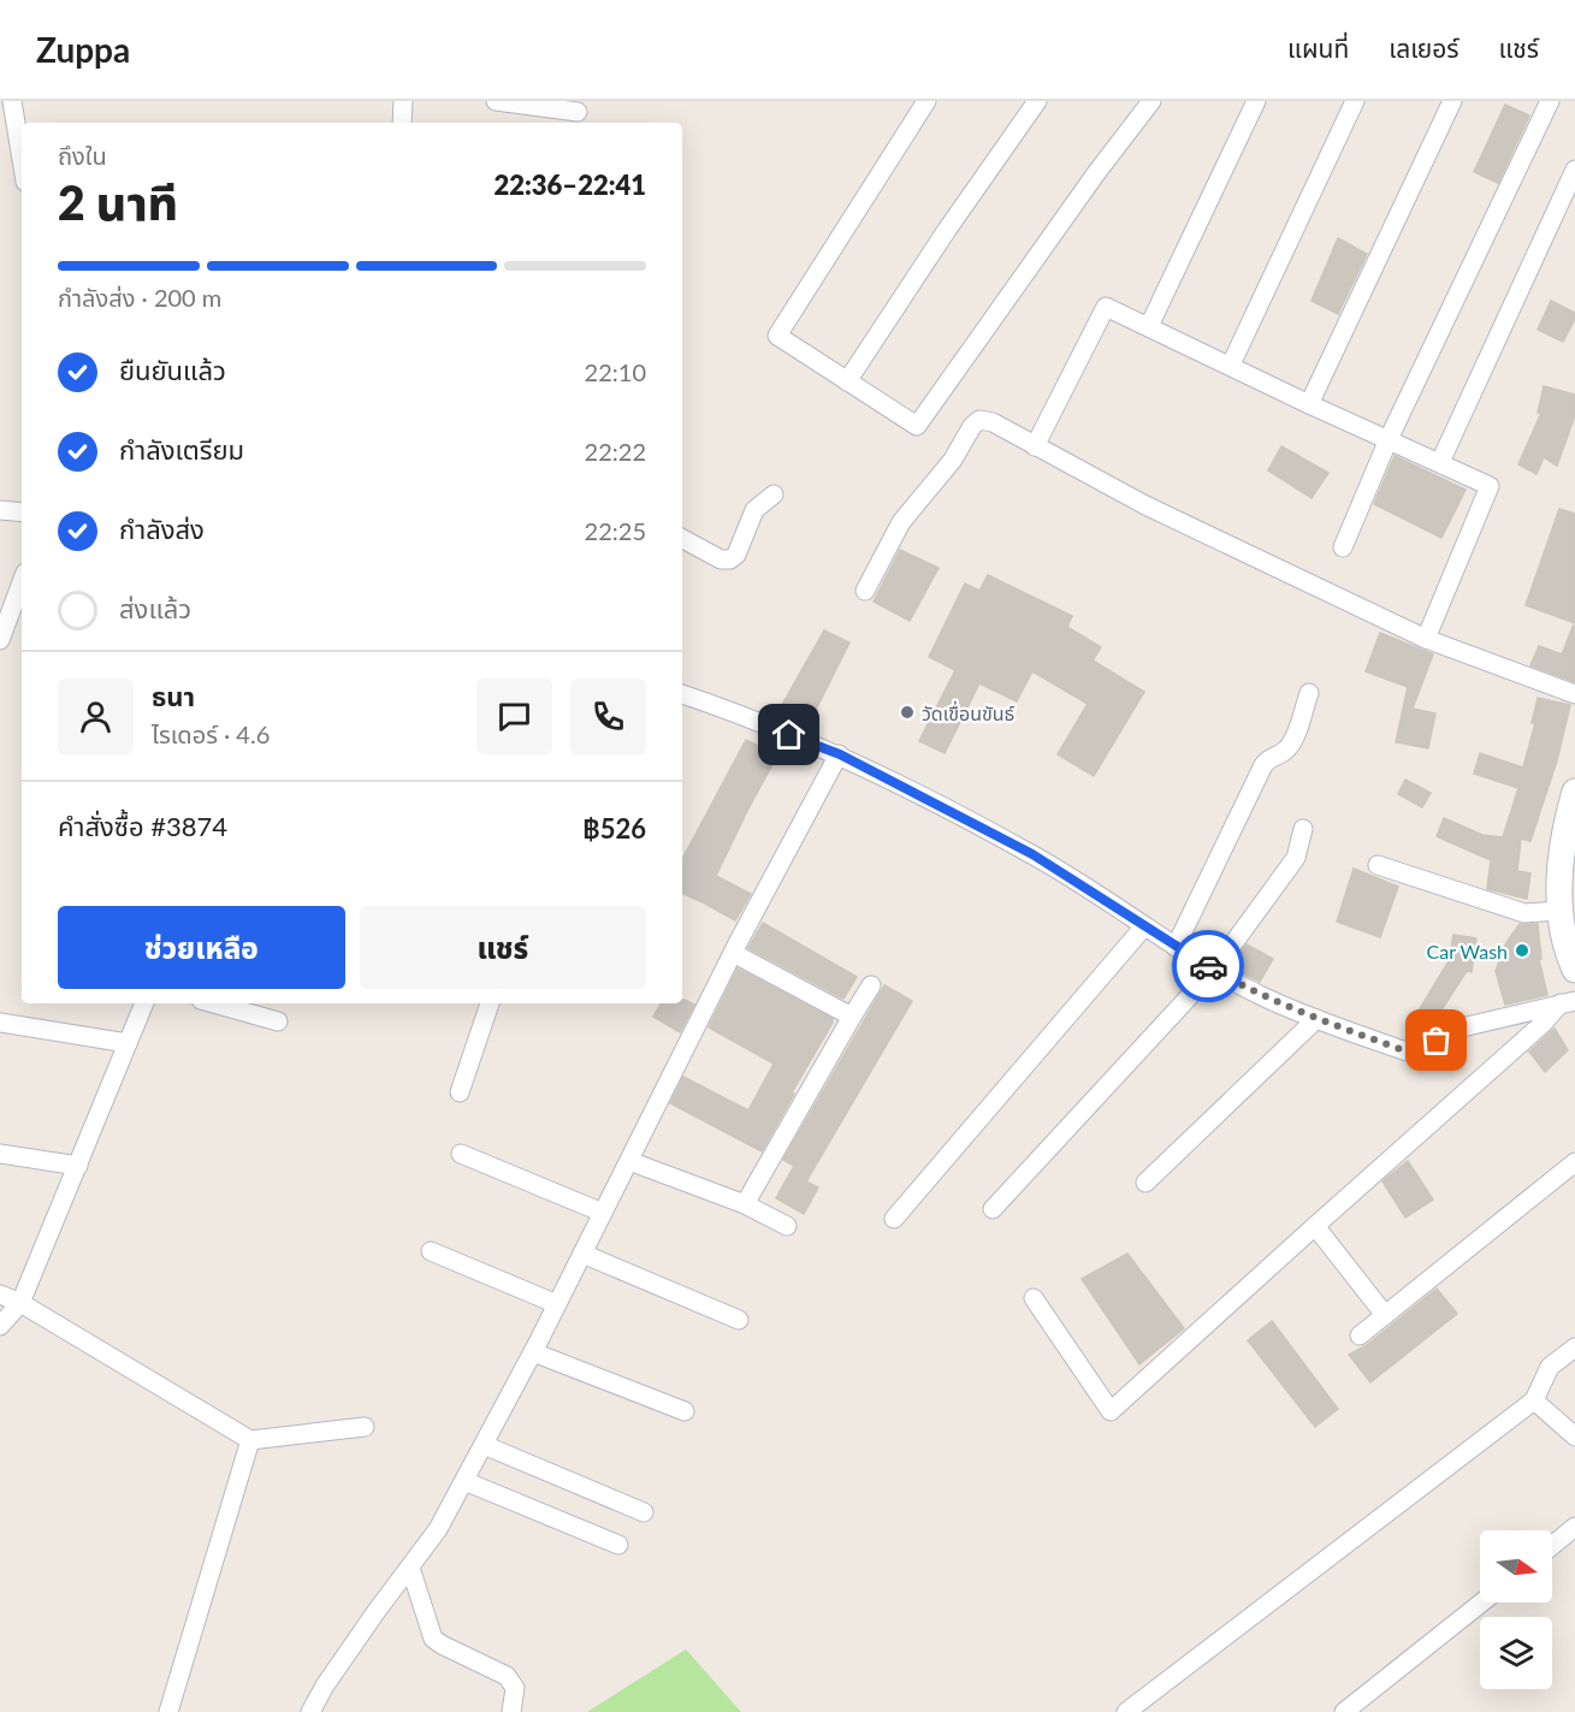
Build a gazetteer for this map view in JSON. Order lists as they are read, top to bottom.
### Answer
{
  "places": ["วัดเขื่อนขันธ์", "Car Wash"],
  "north": "right",
  "page": {
    "header": "Zuppa",
    "nav": ["แผนที่", "เลเยอร์", "แชร์"],
    "heading": ["2 นาที", "ถึงใน", "22:36–22:41"],
    "panel": [
      "ธนา",
      "ไรเดอร์ · 4.6",
      "คำสั่งซื้อ #3874",
      "฿526"
    ],
    "bar": "กำลังส่ง · 200 m",
    "list": [
      ["ยืนยันแล้ว", "22:10"],
      ["กำลังเตรียม", "22:22"],
      ["กำลังส่ง", "22:25"],
      "ส่งแล้ว"
    ],
    "buttons": ["ช่วยเหลือ", "แชร์"]
  }
}
